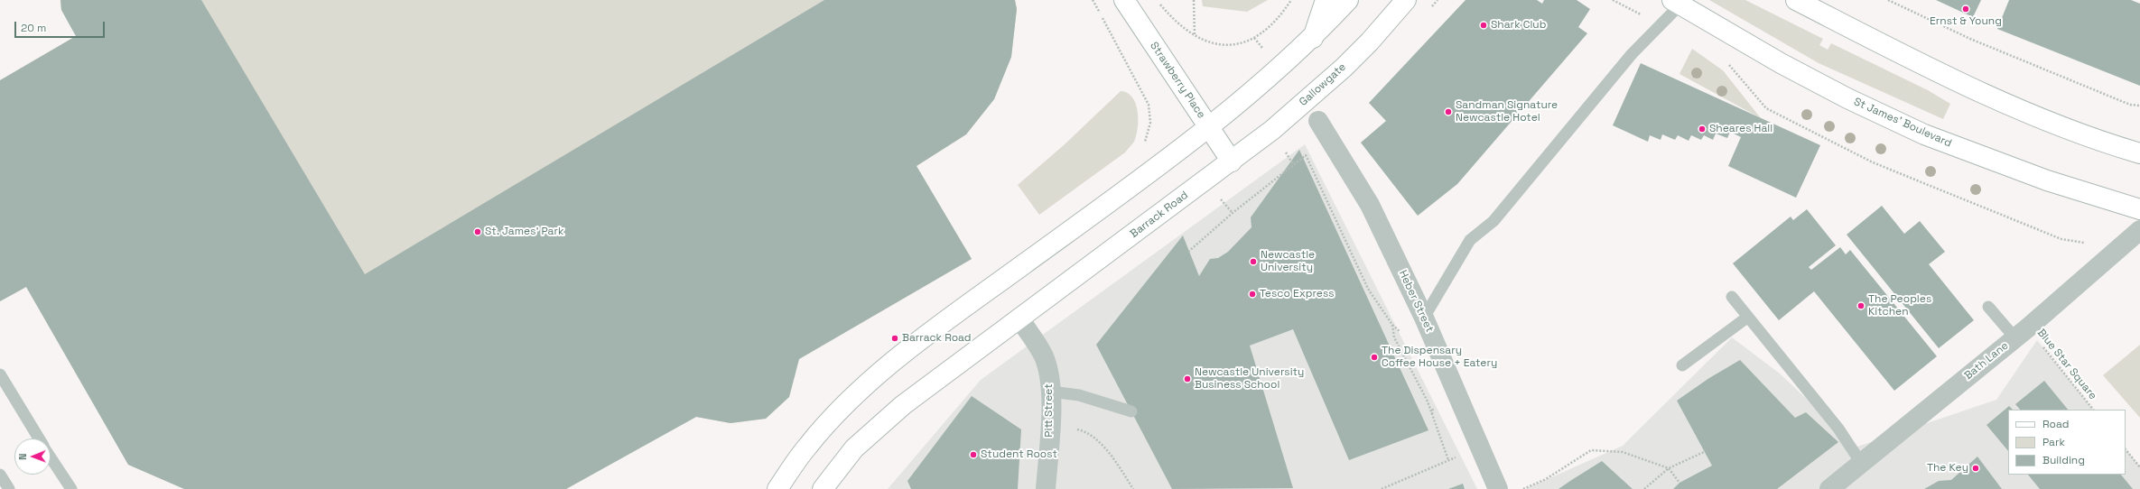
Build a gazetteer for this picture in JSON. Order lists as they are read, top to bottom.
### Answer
{
  "streets": {
    "main road": [
      "Strawberry Place",
      "Gallowgate",
      "St James' Boulevard",
      "Barrack Road"
    ],
    "street": ["Heber Street", "Bath Lane", "Pitt Street"],
    "path": ["Blue Star Square"]
  },
  "crossings": [
    ["Strawberry Place", "Gallowgate"],
    ["Strawberry Place", "Barrack Road"],
    ["Gallowgate", "Barrack Road"],
    ["Barrack Road", "Pitt Street"],
    ["Bath Lane", "Blue Star Square"]
  ],
  "places": [
    "Ernst & Young",
    "Shark Club",
    "Sandman Signature Newcastle Hotel",
    "Sheares Hall",
    "St. James' Park",
    "Newcastle University",
    "Tesco Express",
    "The Peoples Kitchen",
    "Barrack Road",
    "The Dispensary Coffee House + Eatery",
    "Newcastle University Business School",
    "Student Roost",
    "The Key"
  ],
  "legend": ["Road", "Park", "Building"],
  "scale_bar": "20 m",
  "north": "left"
}
